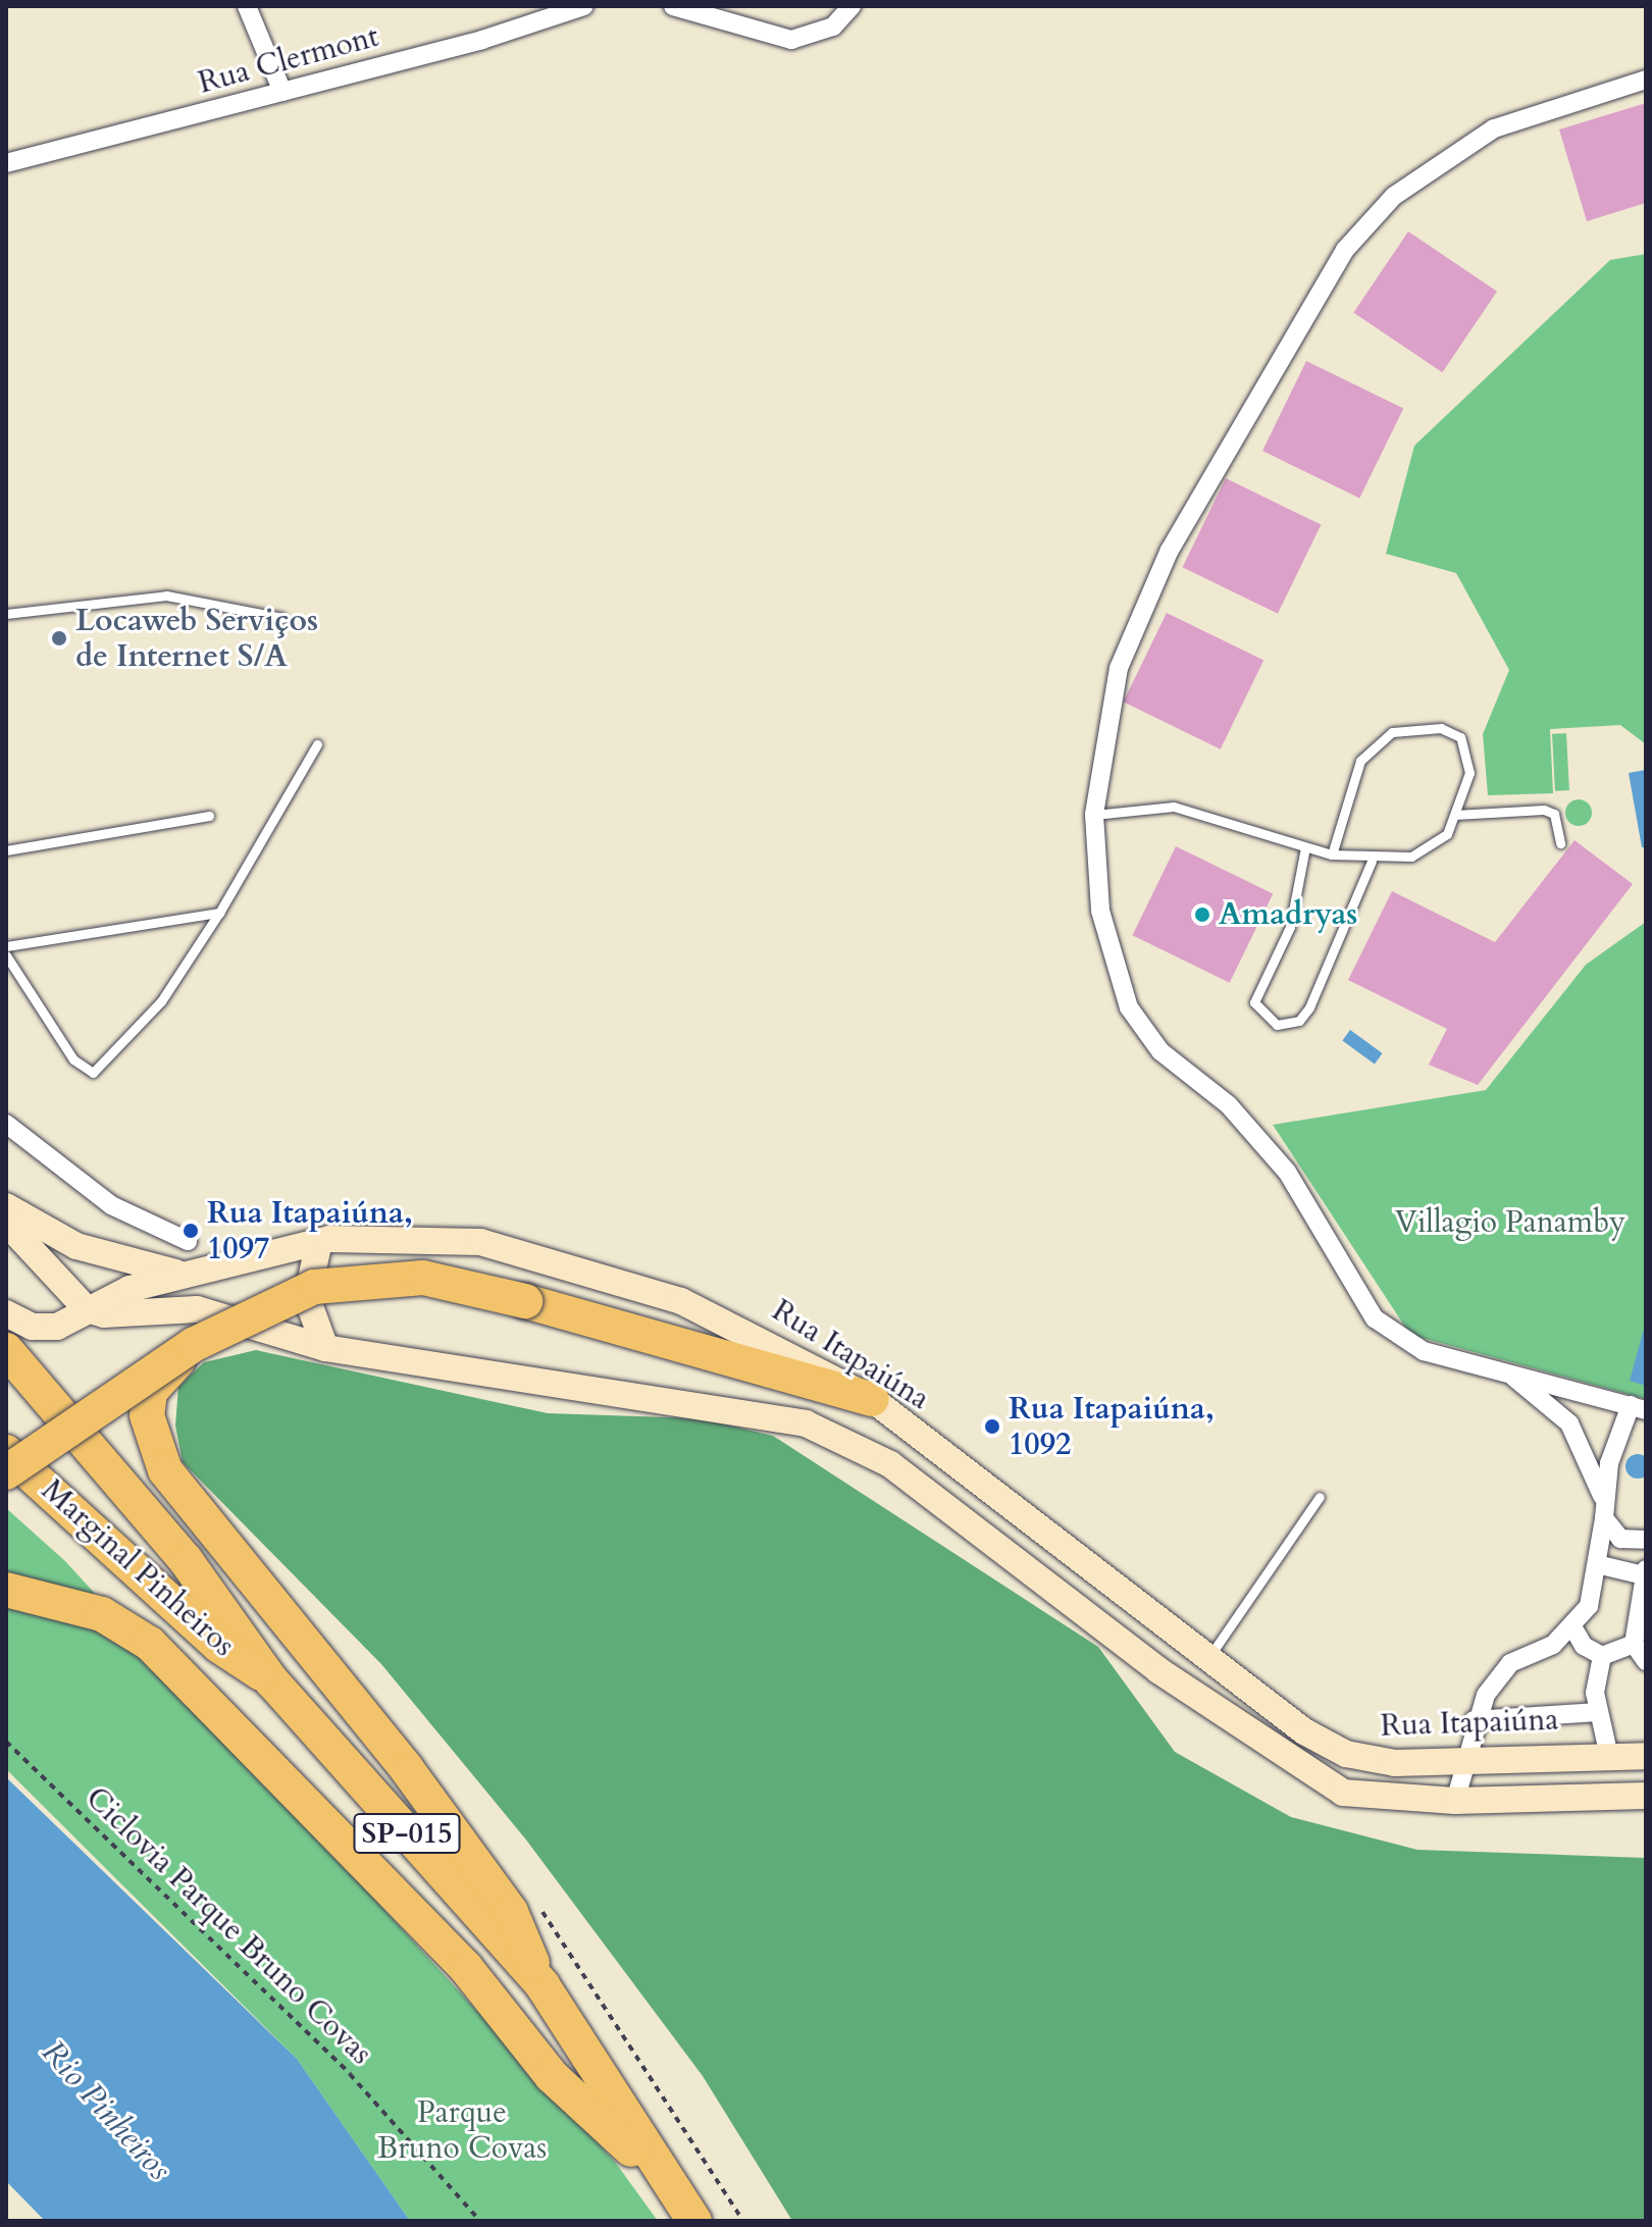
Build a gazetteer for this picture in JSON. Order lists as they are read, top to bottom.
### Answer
{
  "streets": {
    "highway": ["Marginal Pinheiros", "SP-015"],
    "main road": ["Rua Itapaiúna"],
    "street": ["Rua Clermont"],
    "path": ["Ciclovia Parque Bruno Covas"]
  },
  "crossings": [
    ["Marginal Pinheiros", "SP-015"]
  ],
  "water": ["Rio Pinheiros"],
  "parks": ["Villagio Panamby", "Parque Bruno Covas"],
  "places": [
    "Locaweb Serviços de Internet S/A",
    "Amadryas",
    "Rua Itapaiúna, 1097",
    "Rua Itapaiúna, 1092"
  ]
}
